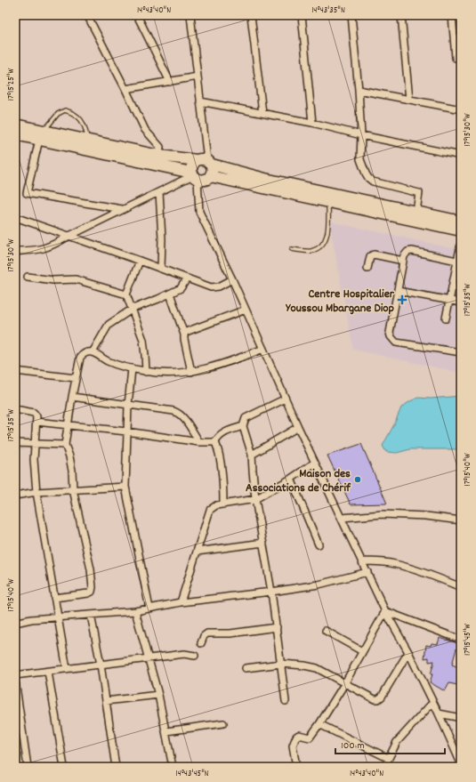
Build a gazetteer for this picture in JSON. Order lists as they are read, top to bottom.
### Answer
{
  "places": {
    "health": ["Centre Hospitalier Youssou Mbargane Diop"],
    "other": ["Maison des Associations de Chérif"]
  },
  "scale_bar": "100 m",
  "coordinates": [
    "14°43'40\"N",
    "14°43'35\"N",
    "17°15'25\"W",
    "17°15'30\"W",
    "17°15'35\"W",
    "17°15'40\"W",
    "17°15'45\"W",
    "14°43'45\"N"
  ]
}
